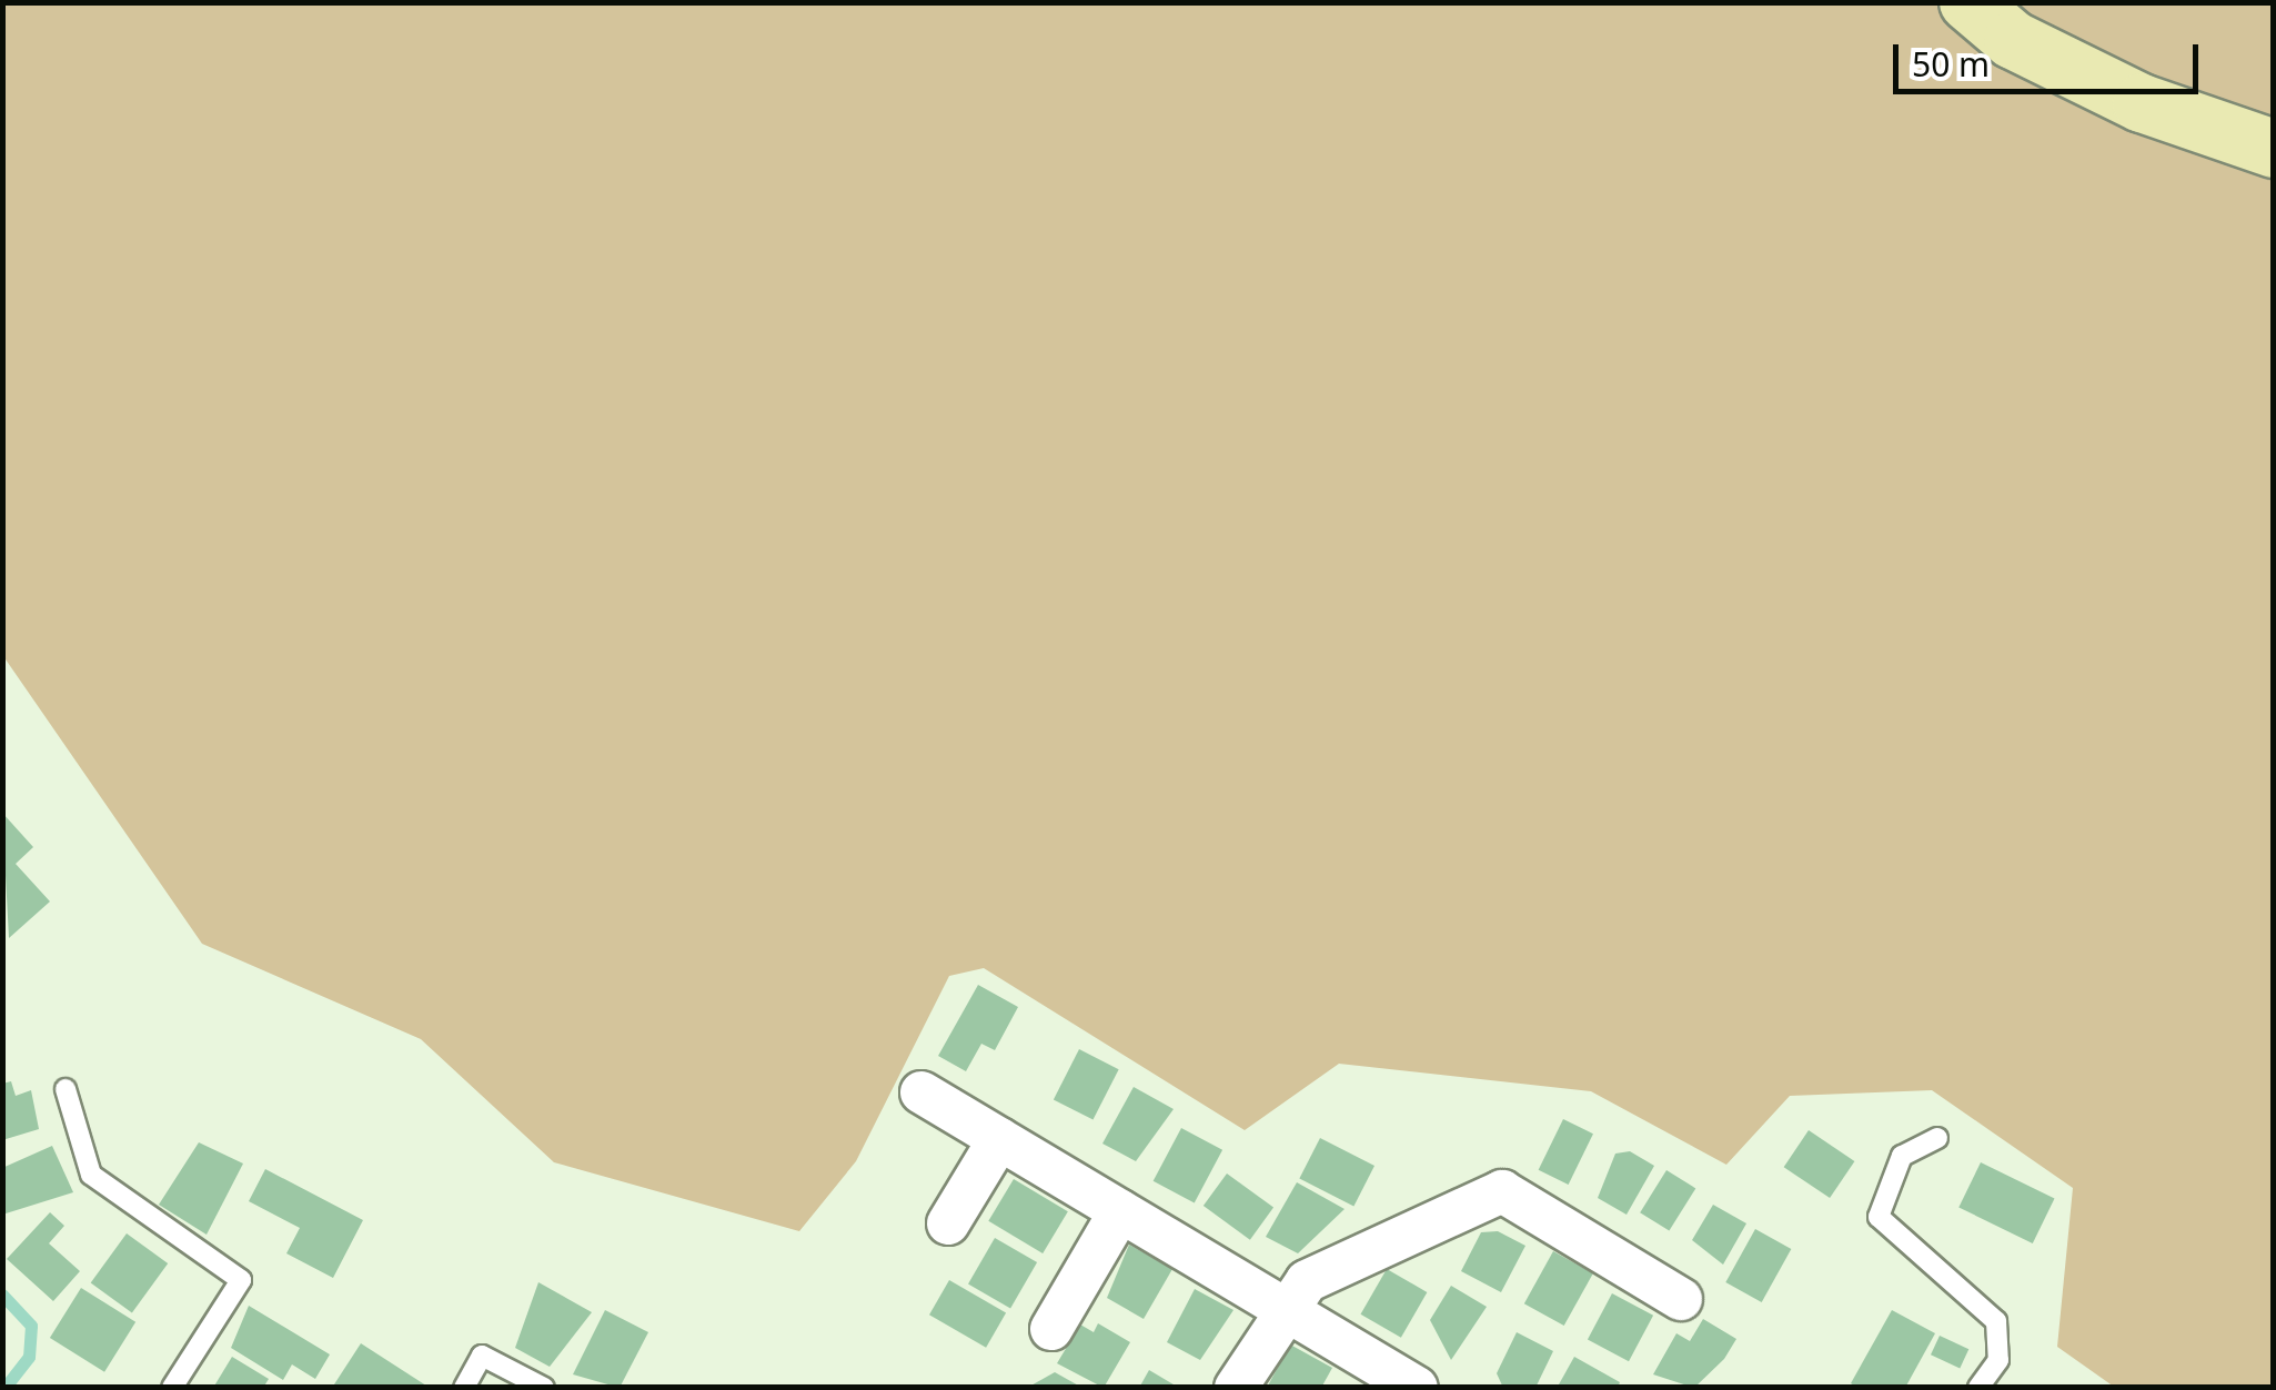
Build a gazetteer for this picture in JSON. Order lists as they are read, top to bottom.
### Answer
{
  "scale_bar": "50 m"
}
